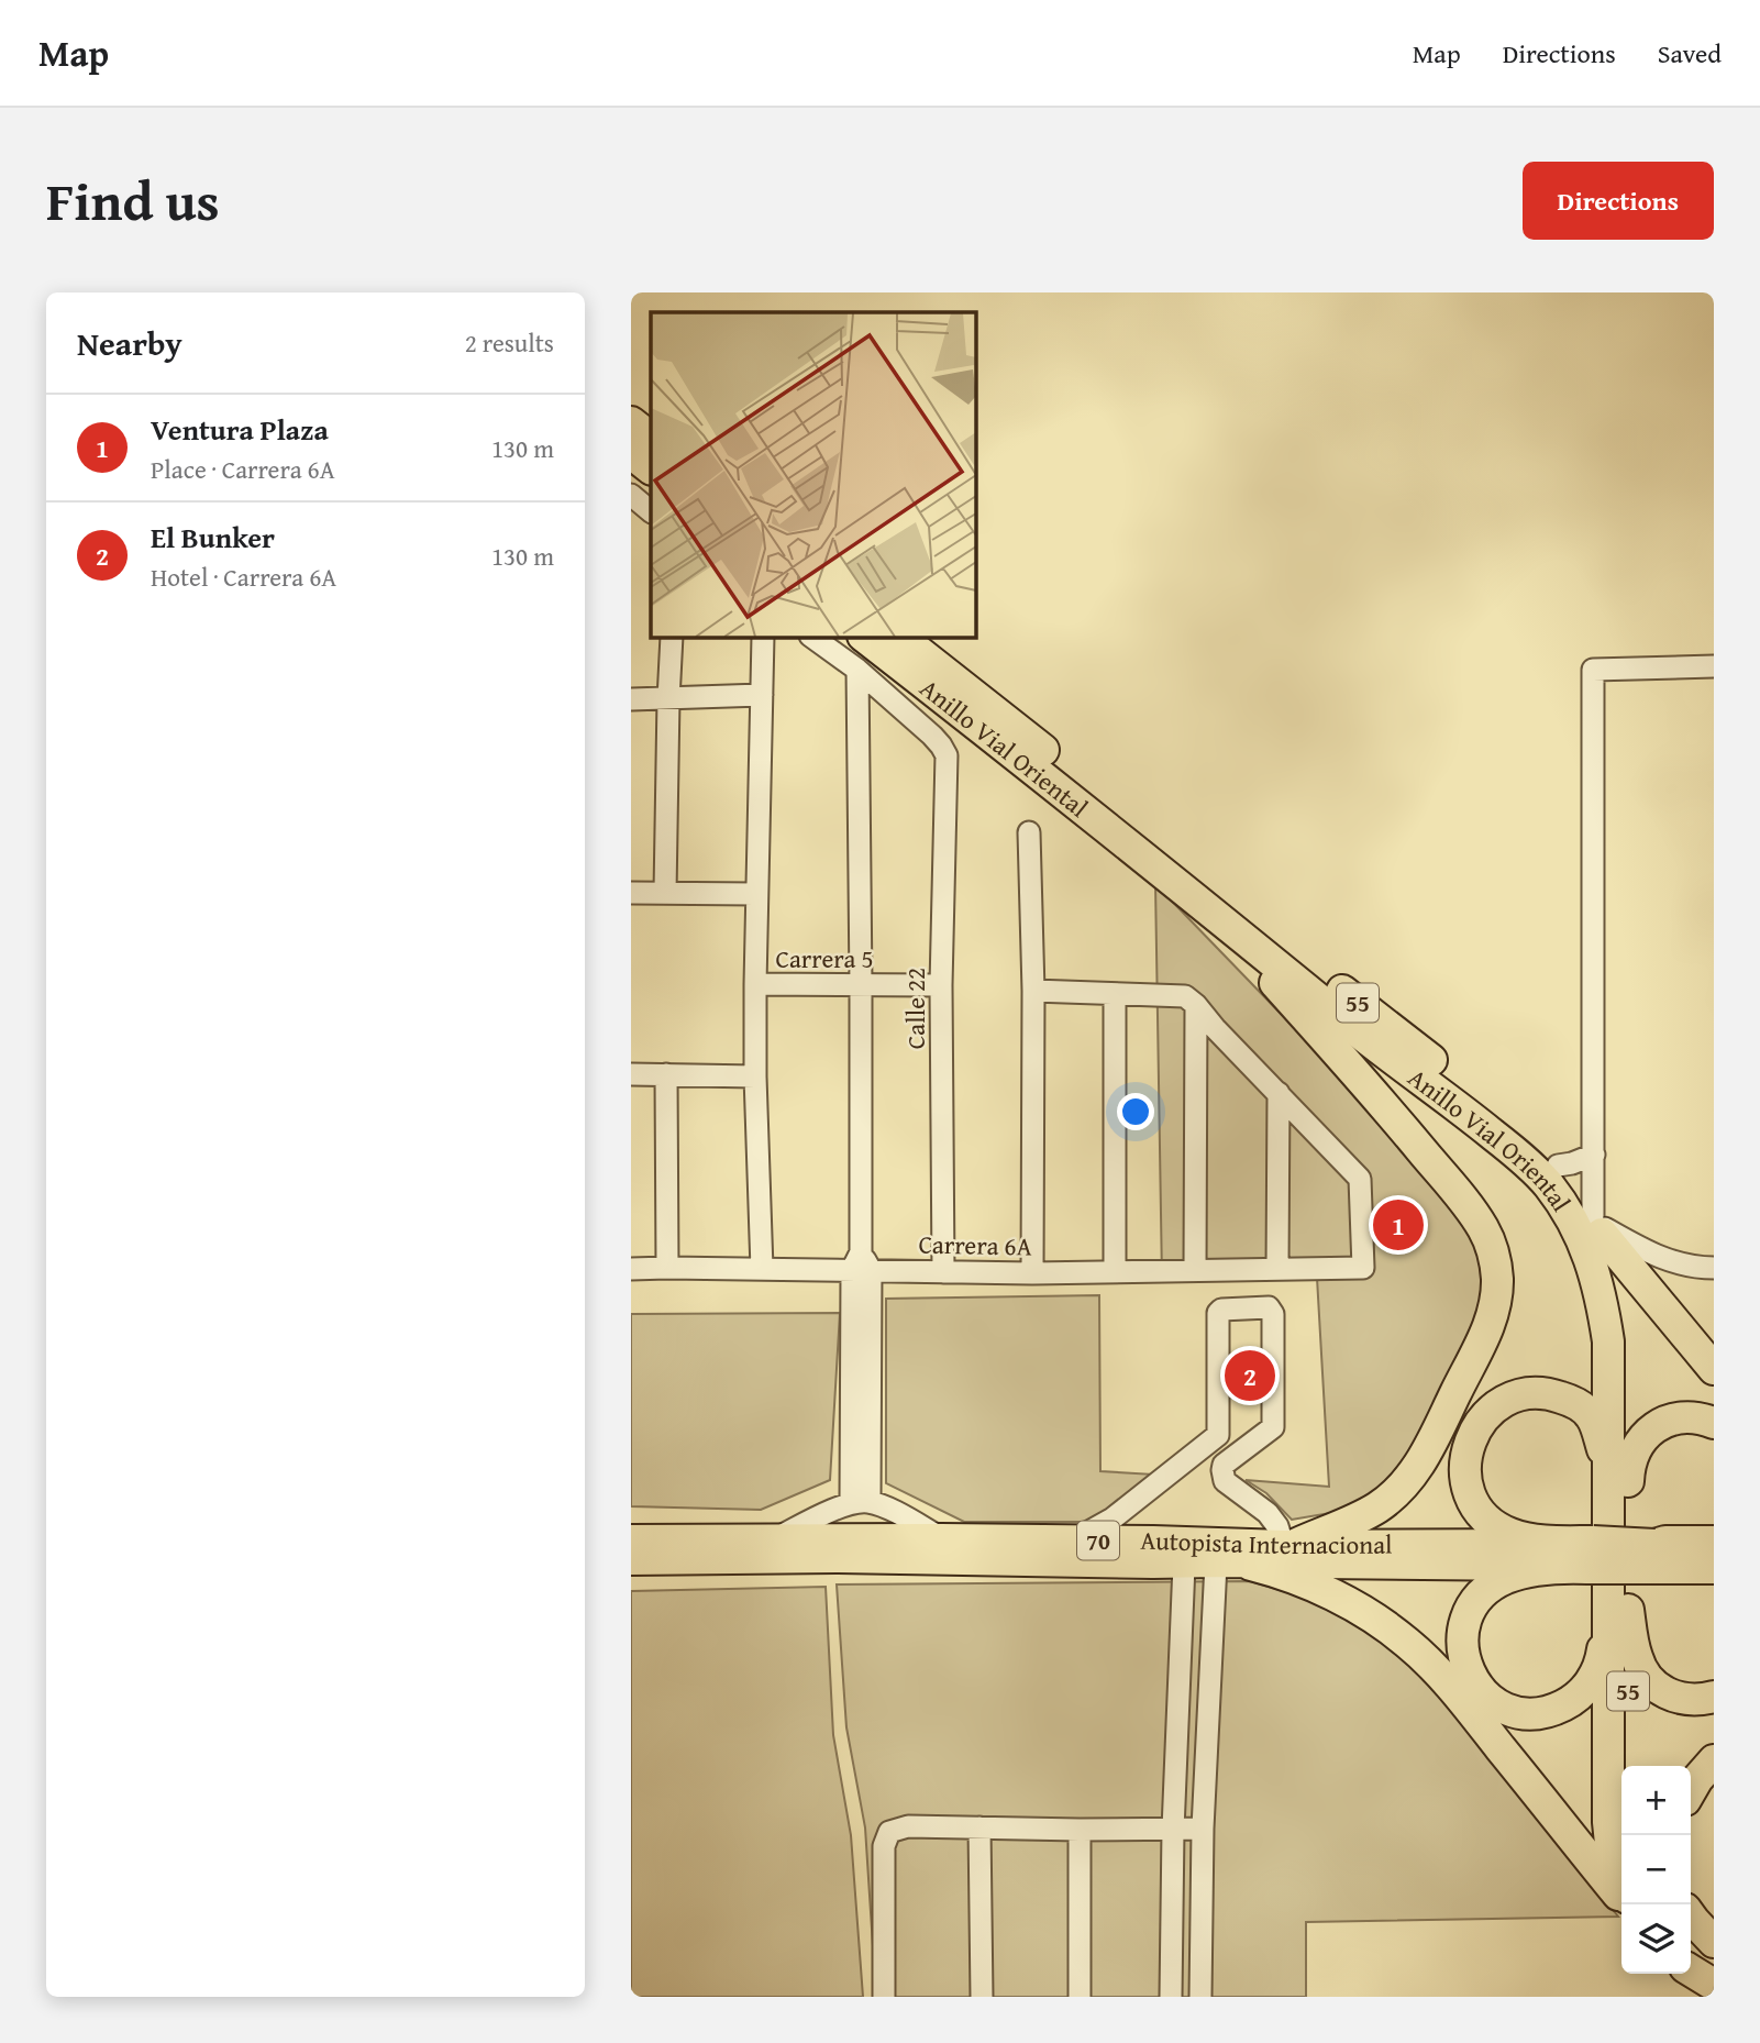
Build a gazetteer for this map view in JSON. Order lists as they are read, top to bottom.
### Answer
{
  "streets": {
    "highway": [
      "Anillo Vial Oriental",
      "55",
      "70",
      "Autopista Internacional"
    ],
    "street": ["Carrera 5", "Calle 22", "Carrera 6A"]
  },
  "crossings": [
    ["Carrera 5", "Calle 22"],
    ["Calle 22", "Carrera 6A"]
  ],
  "page": {
    "header": "Map",
    "nav": ["Map", "Directions", "Saved"],
    "title": "Find us",
    "buttons": "Directions",
    "heading": ["Nearby", "2 results"],
    "list": [
      {
        "mark": "1",
        "name": "Ventura Plaza",
        "note": "Place · Carrera 6A",
        "value": "130 m"
      },
      {
        "mark": "2",
        "name": "El Bunker",
        "note": "Hotel · Carrera 6A",
        "value": "130 m"
      }
    ],
    "pins": ["1", "2"],
    "map_buttons": ["+", "−"]
  }
}
